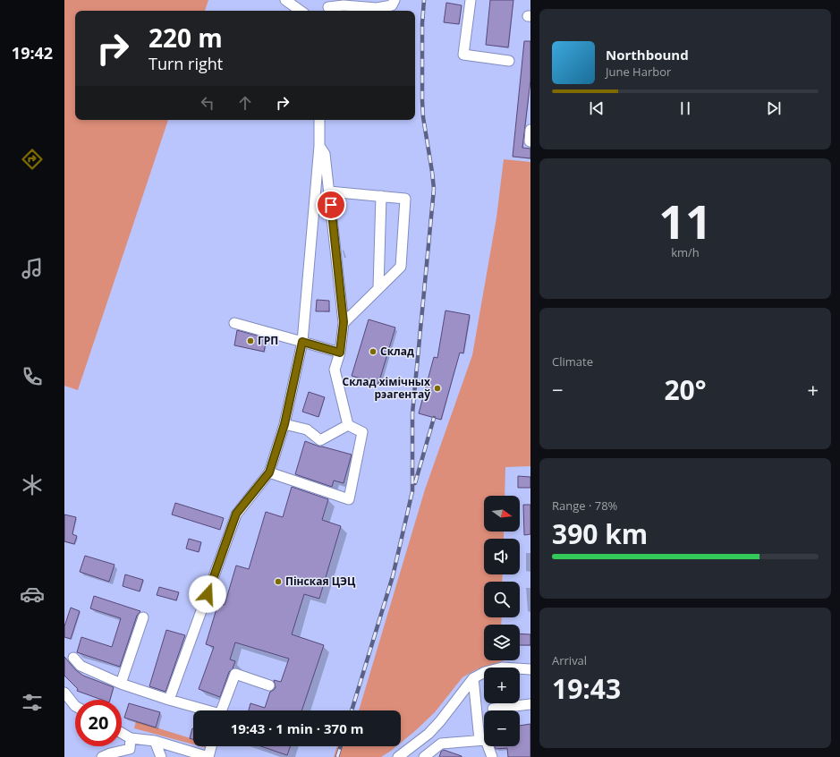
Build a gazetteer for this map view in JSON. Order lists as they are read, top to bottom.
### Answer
{
  "places": [
    "ГРП",
    "Склад",
    "Склад хімічных рэагентаў",
    "Пінская ЦЭЦ"
  ],
  "north": "right",
  "page": {
    "tabs": "19:42",
    "turn": ["220 m", "Turn right"],
    "song": ["Northbound", "June Harbor"],
    "tile": [
      ["11", "km/h"],
      "Climate",
      ["Range · 78%", "390 km"],
      ["Arrival", "19:43"]
    ],
    "heat": ["−", "20°", "+"],
    "map_buttons": ["+", "−"],
    "limit": "20",
    "trip": "19:43 · 1 min · 370 m"
  }
}
